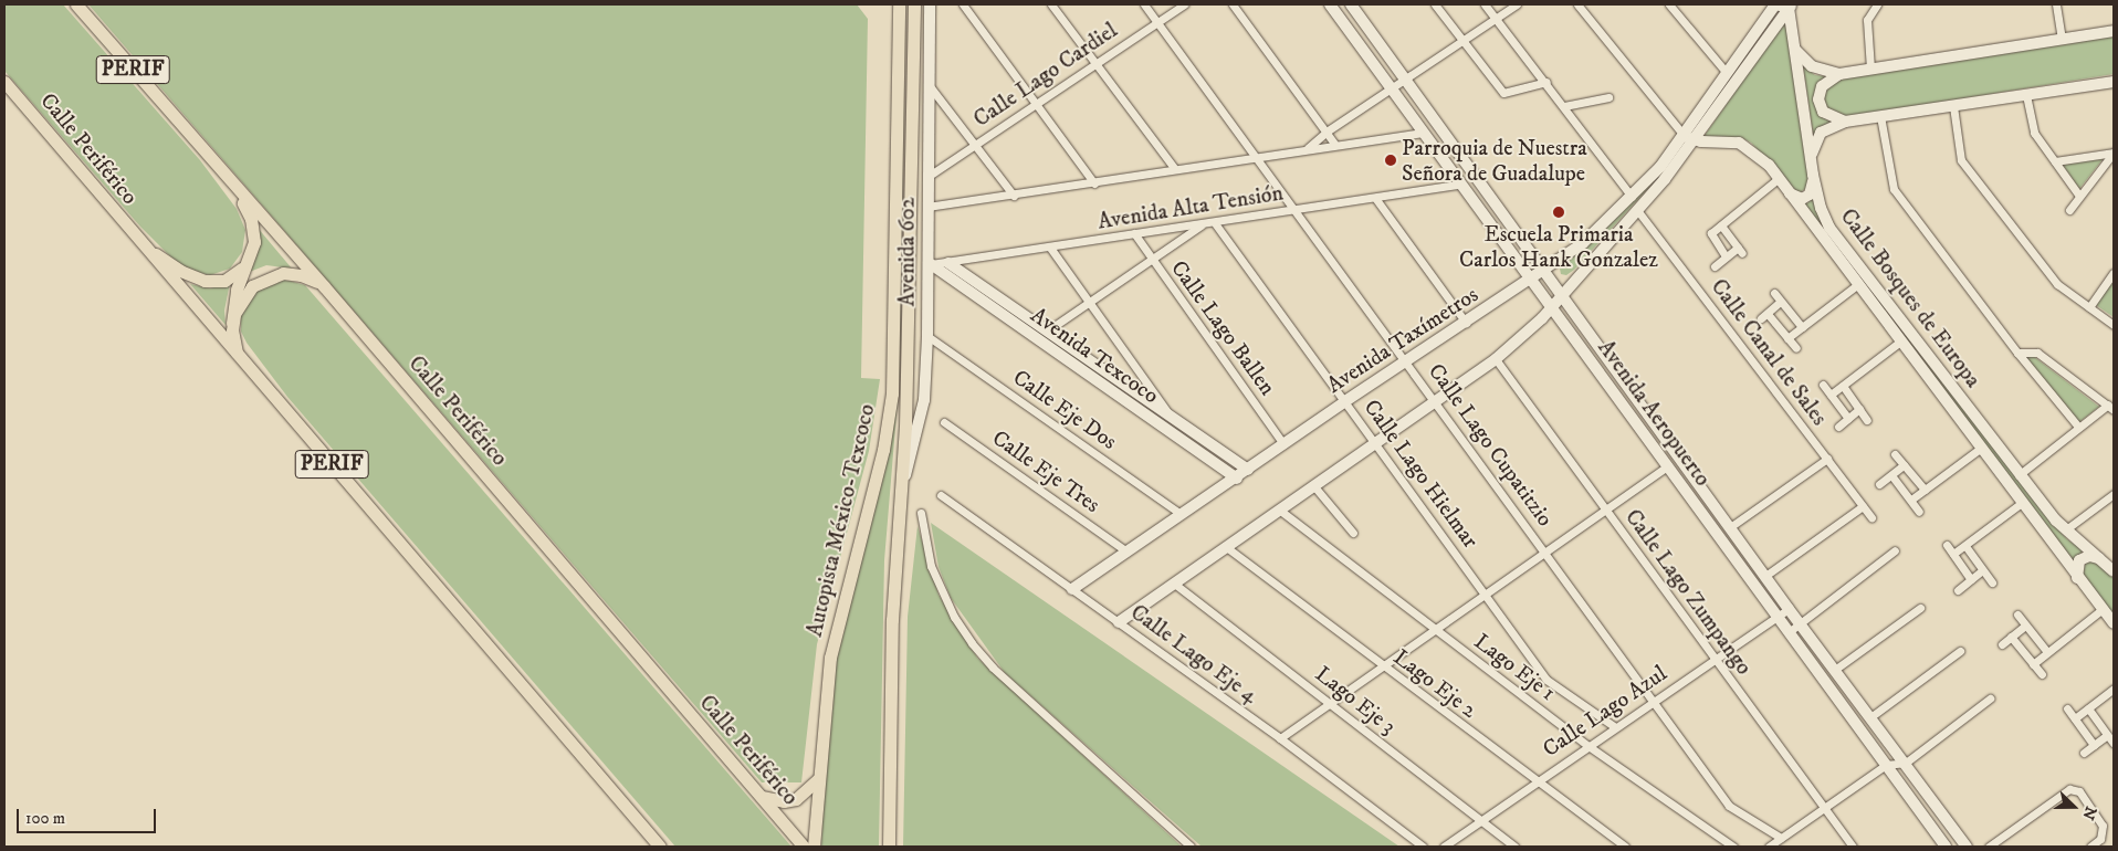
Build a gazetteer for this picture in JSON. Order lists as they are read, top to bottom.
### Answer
{
  "streets": {
    "main road": ["PERIF", "Calle Periférico", "Autopista México-Texcoco"],
    "street": [
      "Calle Lago Cardiel",
      "Avenida Alta Tensión",
      "Avenida 602",
      "Calle Bosques de Europa",
      "Calle Lago Ballen",
      "Avenida Taxímetros",
      "Calle Canal de Sales",
      "Avenida Texcoco",
      "Calle Eje Dos",
      "Avenida Aeropuerto",
      "Calle Lago Cupatitzio",
      "Calle Eje Tres",
      "Calle Lago Hielmar",
      "Calle Lago Zumpango",
      "Calle Lago Eje 4",
      "Lago Eje 1",
      "Lago Eje 2",
      "Lago Eje 3",
      "Calle Lago Azul"
    ]
  },
  "crossings": [
    ["Calle Lago Cardiel", "Avenida 602"],
    ["Calle Lago Cardiel", "Calle Lago Cupatitzio"],
    ["Avenida Alta Tensión", "Avenida 602"],
    ["Avenida Alta Tensión", "Calle Lago Ballen"],
    ["Avenida Alta Tensión", "Avenida Texcoco"],
    ["Avenida Alta Tensión", "Avenida Aeropuerto"],
    ["Avenida Alta Tensión", "Calle Lago Cupatitzio"],
    ["Avenida Alta Tensión", "Calle Lago Hielmar"],
    ["Avenida 602", "Avenida Texcoco"],
    ["Avenida 602", "Calle Eje Dos"],
    ["Avenida 602", "Autopista México-Texcoco"],
    ["Calle Bosques de Europa", "Avenida Taxímetros"],
    ["Calle Lago Ballen", "Avenida Taxímetros"],
    ["Avenida Taxímetros", "Calle Canal de Sales"],
    ["Avenida Taxímetros", "Avenida Texcoco"],
    ["Avenida Taxímetros", "Calle Eje Dos"],
    ["Avenida Taxímetros", "Avenida Aeropuerto"],
    ["Avenida Taxímetros", "Calle Lago Cupatitzio"],
    ["Avenida Taxímetros", "Calle Eje Tres"],
    ["Avenida Taxímetros", "Calle Lago Hielmar"],
    ["Avenida Taxímetros", "Calle Lago Zumpango"],
    ["Avenida Taxímetros", "Calle Lago Eje 4"],
    ["Avenida Taxímetros", "Lago Eje 1"],
    ["Avenida Taxímetros", "Lago Eje 2"],
    ["Avenida Taxímetros", "Lago Eje 3"],
    ["Avenida Aeropuerto", "Calle Lago Azul"],
    ["Calle Lago Cupatitzio", "Calle Lago Azul"],
    ["Calle Lago Hielmar", "Calle Lago Azul"],
    ["Calle Lago Zumpango", "Calle Lago Azul"],
    ["Lago Eje 1", "Calle Lago Azul"],
    ["Lago Eje 2", "Calle Lago Azul"],
    ["Lago Eje 3", "Calle Lago Azul"]
  ],
  "places": ["Parroquia de Nuestra Señora de Guadalupe", "Escuela Primaria Carlos Hank Gonzalez"],
  "scale_bar": "100 m",
  "north": "right"
}
